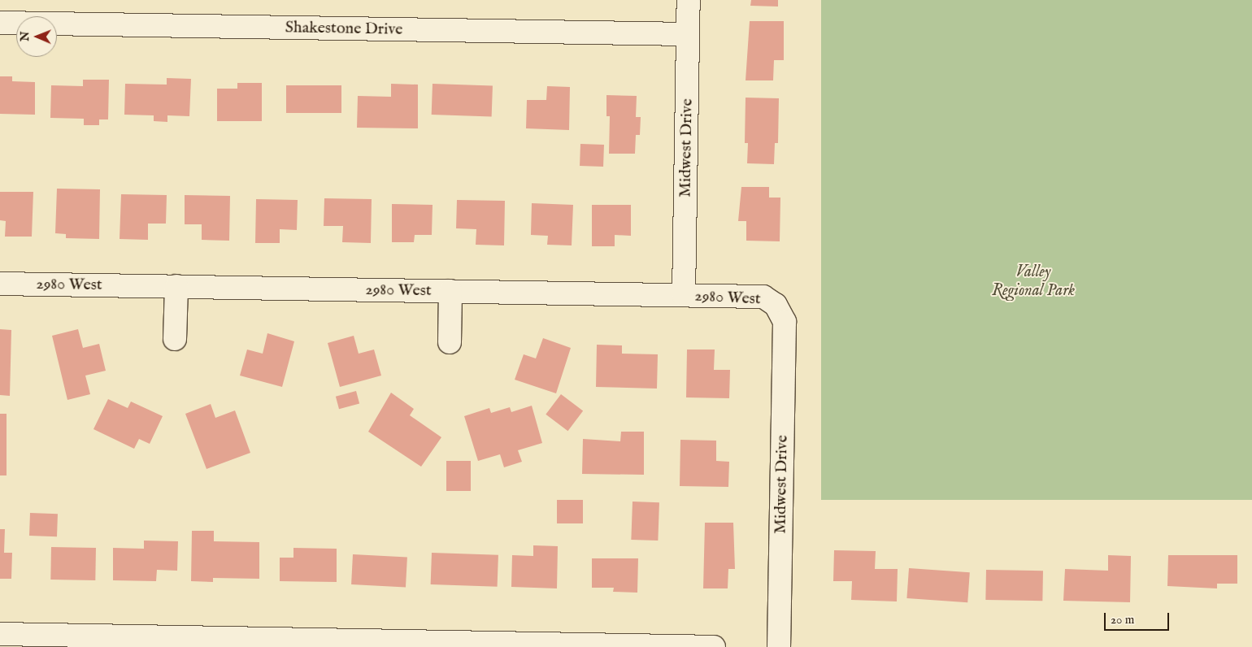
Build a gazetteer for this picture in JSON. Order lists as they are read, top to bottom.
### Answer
{
  "streets": {
    "street": ["Shakestone Drive", "Midwest Drive", "2980 West"]
  },
  "crossings": [
    ["Shakestone Drive", "Midwest Drive"],
    ["Midwest Drive", "2980 West"]
  ],
  "parks": ["Valley Regional Park"],
  "scale_bar": "20 m",
  "north": "left"
}
